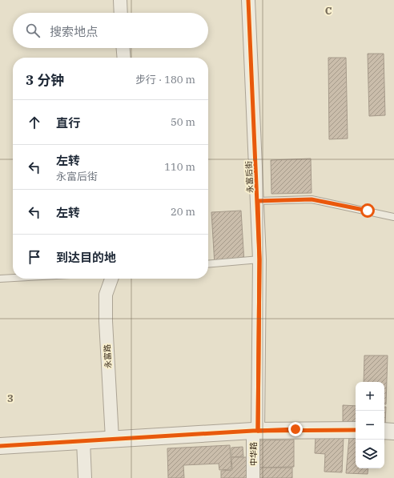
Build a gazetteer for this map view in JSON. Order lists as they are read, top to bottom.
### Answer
{
  "streets": {
    "street": ["永富后街", "永富路", "中华路"]
  },
  "crossings": [
    ["永富后街", "中华路"]
  ],
  "page": {
    "search": "搜索地点",
    "heading": ["3 分钟", "步行 · 180 m"],
    "list": [
      ["直行", "50 m"],
      ["左转", "永富后街", "110 m"],
      ["左转", "20 m"],
      "到达目的地"
    ],
    "map_buttons": ["+", "−"]
  },
  "grid": {
    "columns": ["C"],
    "rows": ["3"]
  }
}
